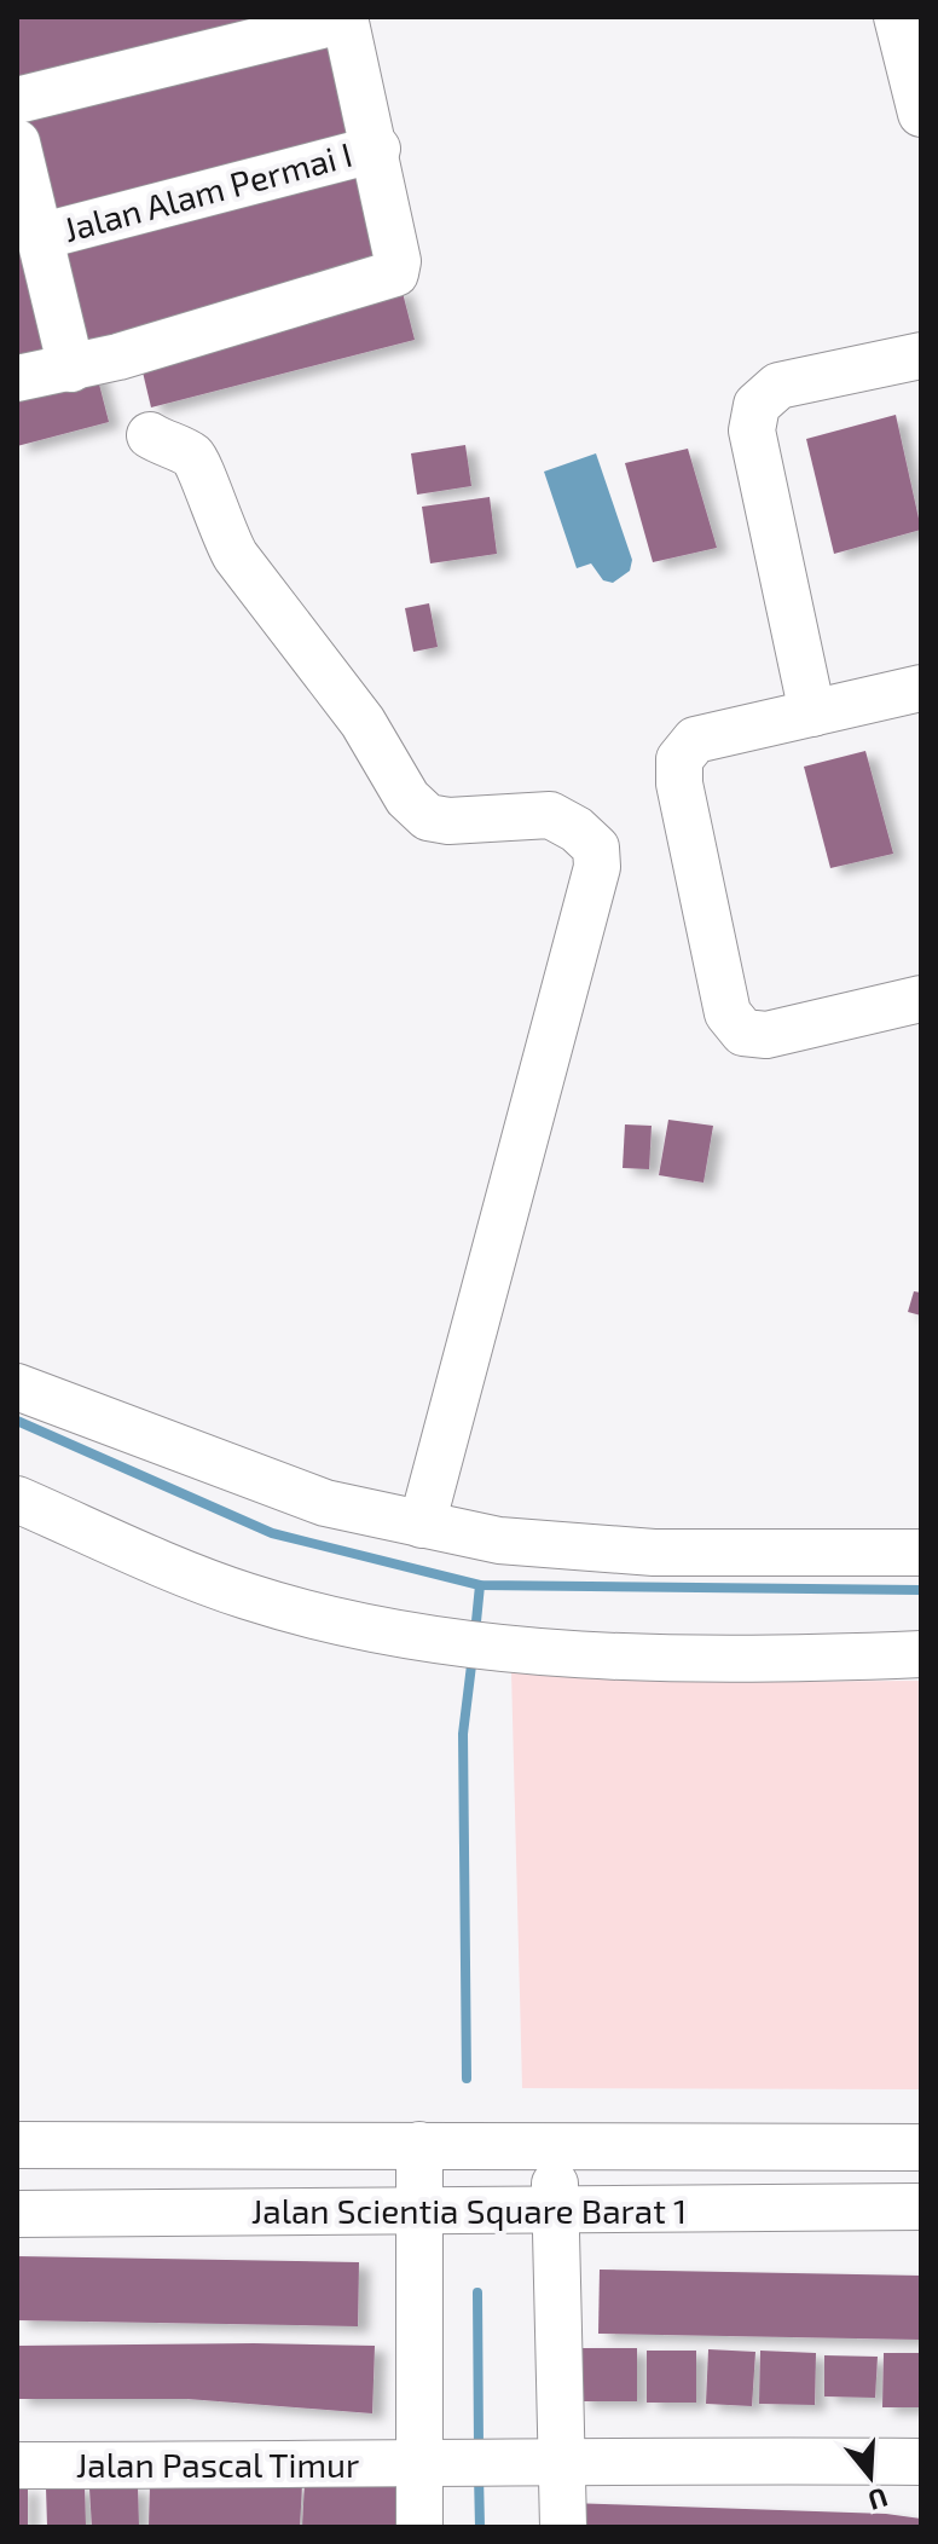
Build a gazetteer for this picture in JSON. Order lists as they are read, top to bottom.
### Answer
{
  "streets": {
    "street": ["Jalan Alam Permai I", "Jalan Scientia Square Barat 1", "Jalan Pascal Timur"]
  },
  "north": "bottom"
}
